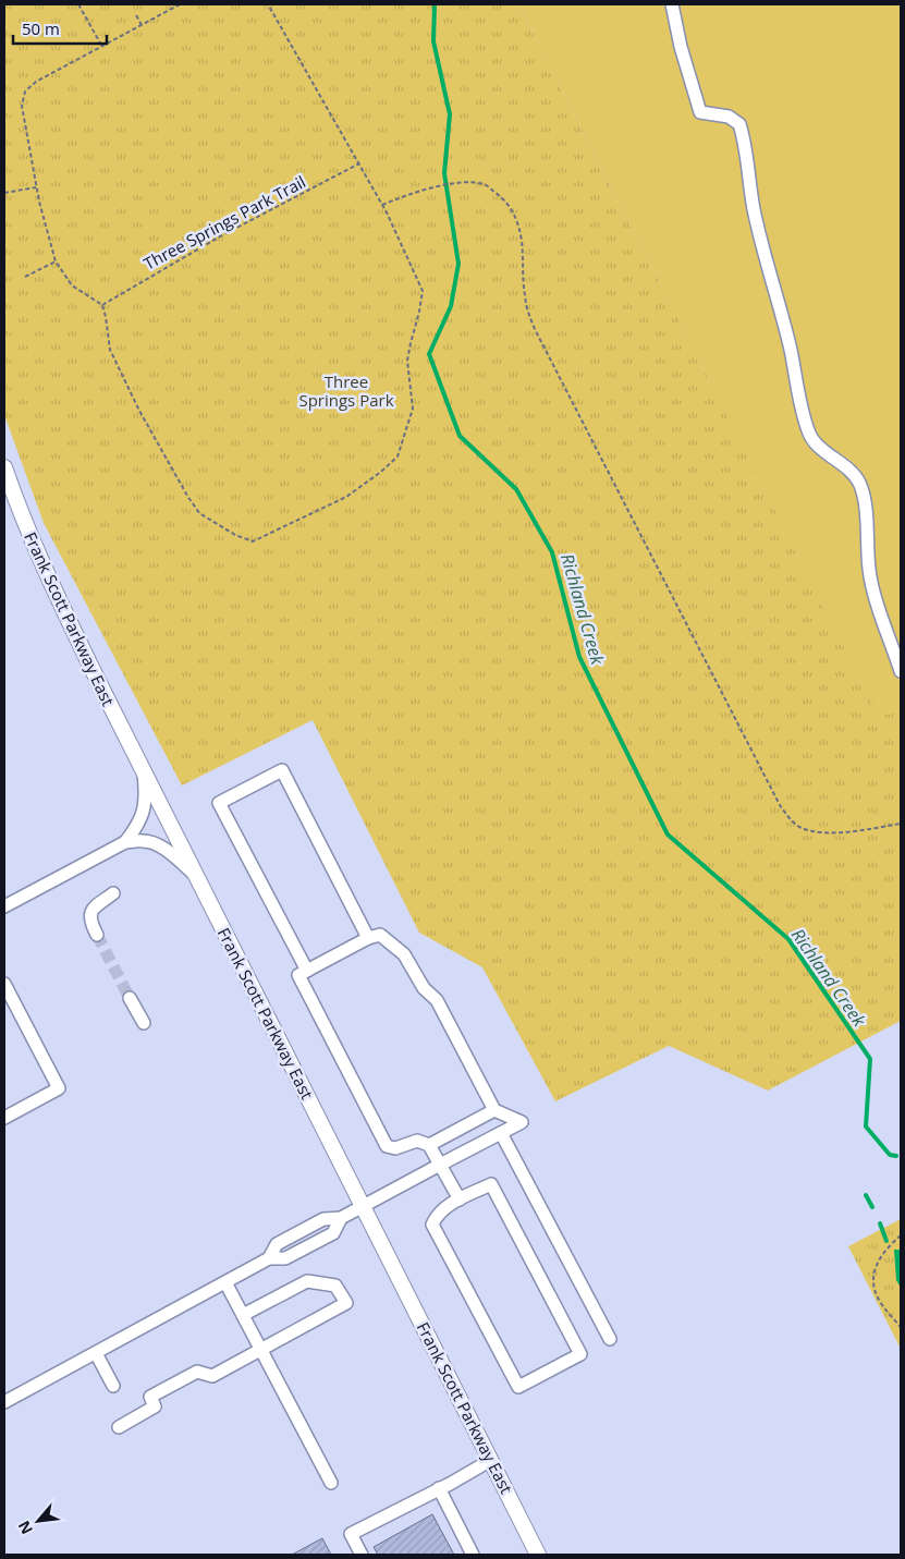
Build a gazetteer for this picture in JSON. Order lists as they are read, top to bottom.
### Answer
{
  "streets": {
    "main road": ["Frank Scott Parkway East"],
    "path": ["Three Springs Park Trail"]
  },
  "water": ["Richland Creek"],
  "parks": ["Three Springs Park"],
  "scale_bar": "50 m",
  "north": "bottom left"
}
